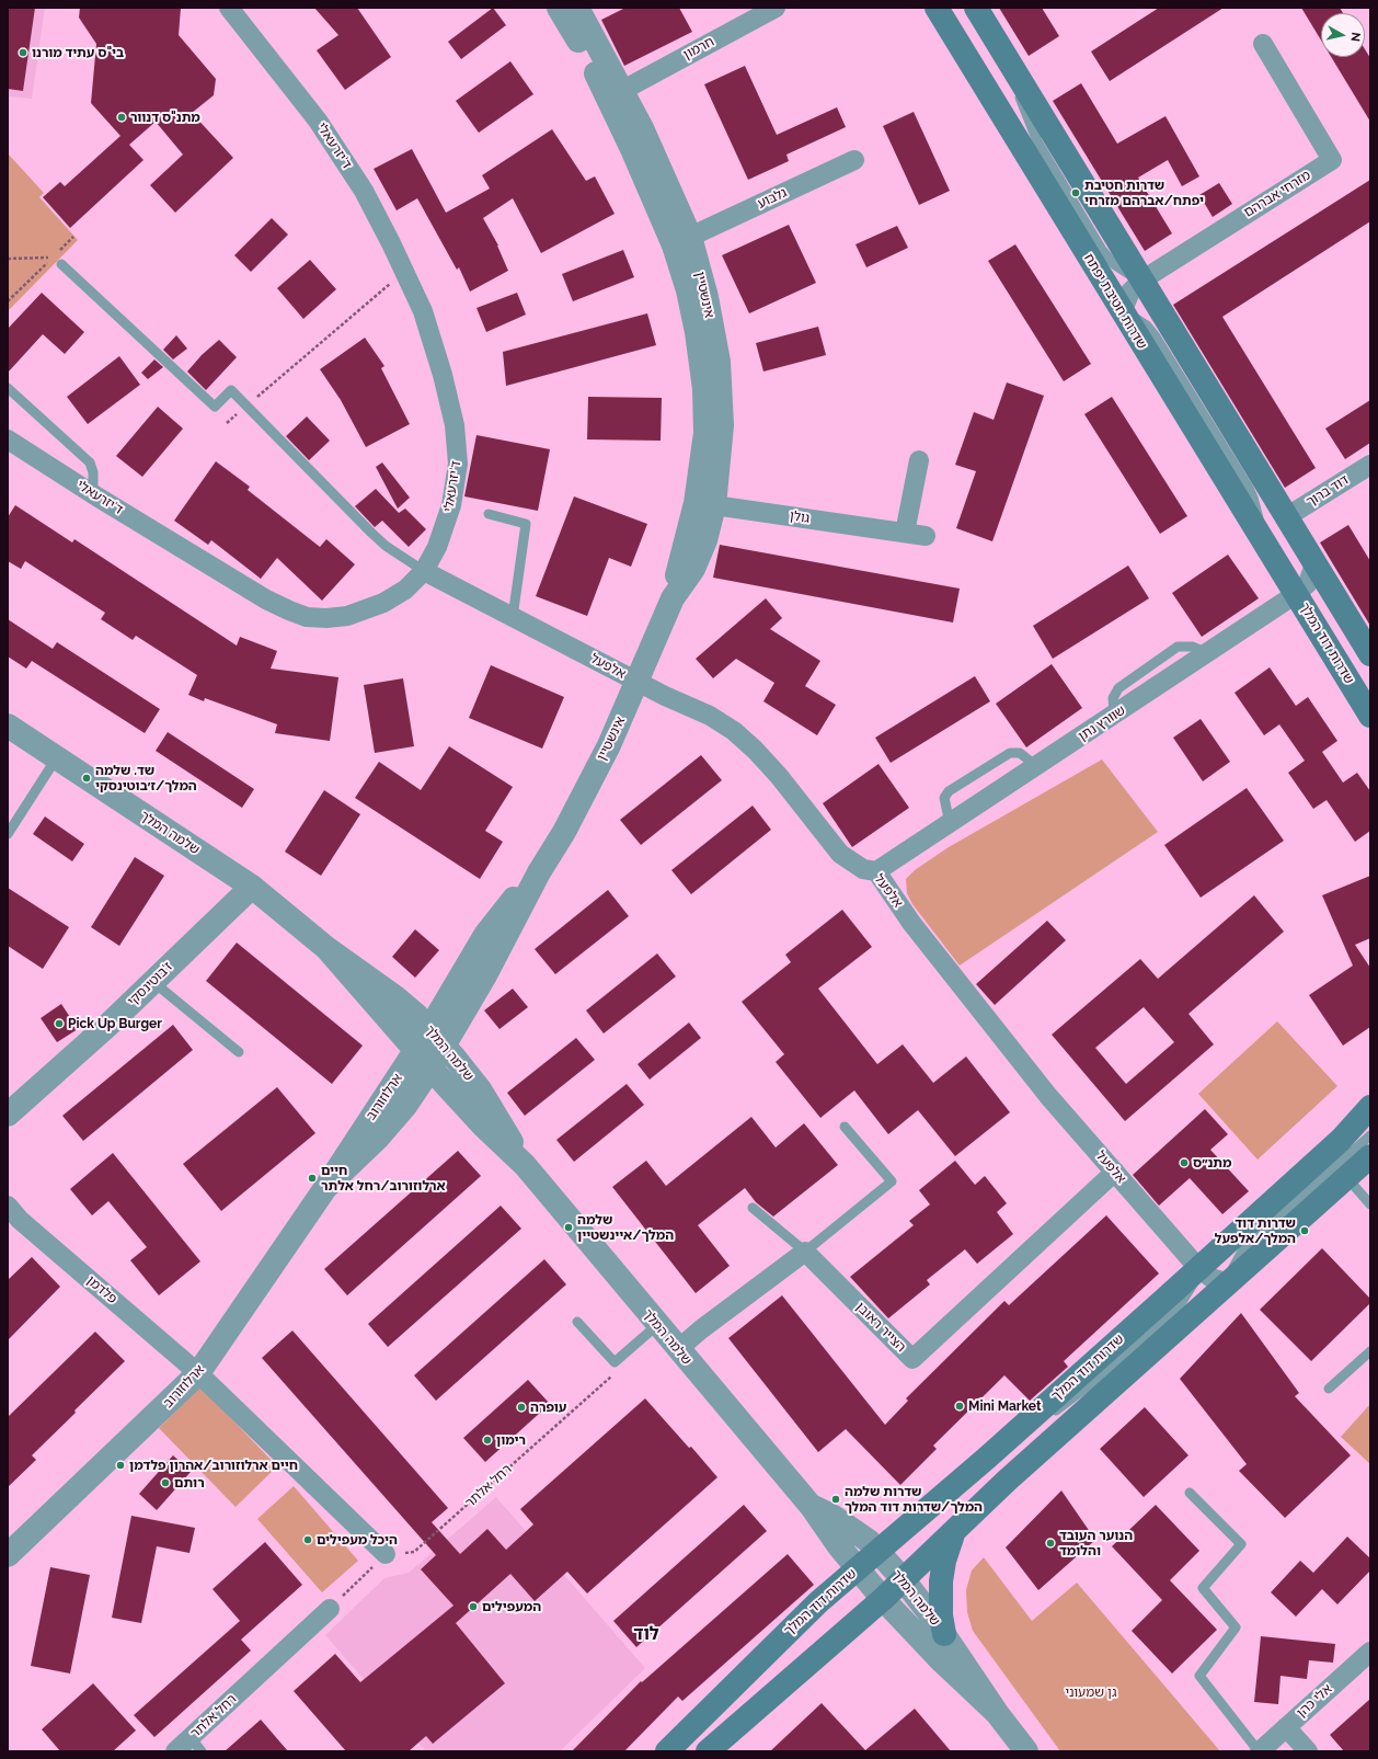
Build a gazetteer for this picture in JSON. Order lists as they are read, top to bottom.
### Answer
{
  "streets": {
    "main road": ["שדרות חטיבת יפתח", "שדרות דוד המלך"],
    "street": [
      "חרמון",
      "ד'יזרעאלי",
      "מזרחי אברהם",
      "גלבוע",
      "אינשטיין",
      "דוד ברוך",
      "גולן",
      "אלפעל",
      "שוורץ נתן",
      "שלמה המלך",
      "ז'בוטינסקי",
      "ארלוזורוב",
      "פלדמן",
      "הצייר ראובן",
      "רחל אלתר",
      "אלי כהן"
    ]
  },
  "crossings": [
    ["חרמון", "אינשטיין"],
    ["ד'יזרעאלי", "אלפעל"],
    ["מזרחי אברהם", "שדרות חטיבת יפתח"],
    ["גלבוע", "אינשטיין"],
    ["אינשטיין", "גולן"],
    ["אינשטיין", "אלפעל"],
    ["אינשטיין", "שלמה המלך"],
    ["אינשטיין", "ארלוזורוב"],
    ["שדרות חטיבת יפתח", "שדרות דוד המלך"],
    ["שדרות חטיבת יפתח", "שוורץ נתן"],
    ["שדרות דוד המלך", "אלפעל"],
    ["שדרות דוד המלך", "שוורץ נתן"],
    ["שדרות דוד המלך", "שלמה המלך"],
    ["אלפעל", "שוורץ נתן"],
    ["אלפעל", "הצייר ראובן"],
    ["שלמה המלך", "ז'בוטינסקי"],
    ["שלמה המלך", "ארלוזורוב"],
    ["ארלוזורוב", "פלדמן"]
  ],
  "districts": ["לוד"],
  "parks": ["גן שמעוני"],
  "places": [
    "בי\"ס עתיד מורנו",
    "מתנ\"ס דנוור",
    "שדרות חטיבת יפתח/אברהם מזרחי",
    "שד. שלמה המלך/ז׳בוטינסקי",
    "Pick Up Burger",
    "מתנ״ס",
    "חיים ארלוזורוב/רחל אלתר",
    "שלמה המלך/איינשטיין",
    "שדרות דוד המלך/אלפעל",
    "Mini Market",
    "עופרה",
    "רימון",
    "חיים ארלוזורוב/אהרון פלדמן",
    "רותם",
    "שדרות שלמה המלך/שדרות דוד המלך",
    "היכל מעפילים",
    "הנוער העובד והלומד",
    "המעפילים"
  ],
  "north": "right"
}
